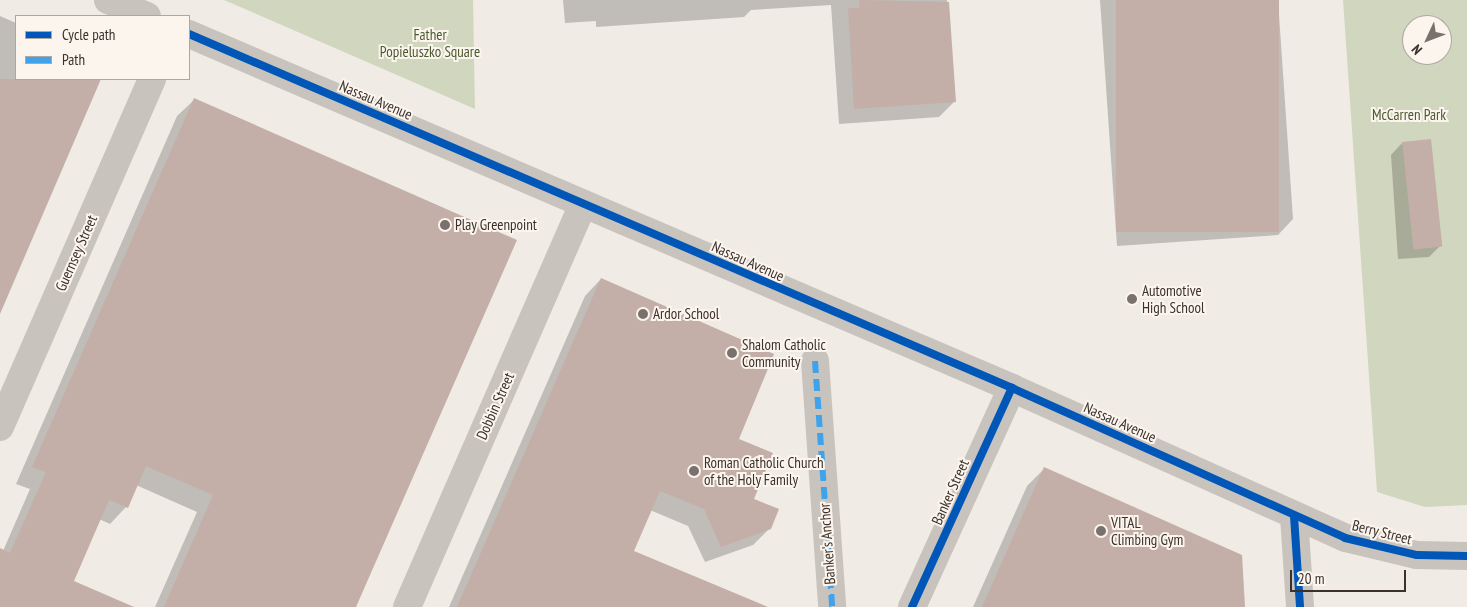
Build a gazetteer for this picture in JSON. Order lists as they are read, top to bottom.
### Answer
{
  "streets": {
    "street": [
      "Nassau Avenue",
      "Guernsey Street",
      "Dobbin Street",
      "Banker Street",
      "Berry Street",
      "Banker's Anchor"
    ]
  },
  "crossings": [
    ["Nassau Avenue", "Dobbin Street"],
    ["Nassau Avenue", "Banker Street"],
    ["Nassau Avenue", "Berry Street"]
  ],
  "parks": ["Father Popieluszko Square", "McCarren Park"],
  "places": [
    "Play Greenpoint",
    "Automotive High School",
    "Ardor School",
    "Shalom Catholic Community",
    "Roman Catholic Church of the Holy Family",
    "VITAL Climbing Gym"
  ],
  "legend": ["Cycle path", "Path"],
  "scale_bar": "20 m",
  "north": "bottom left"
}
